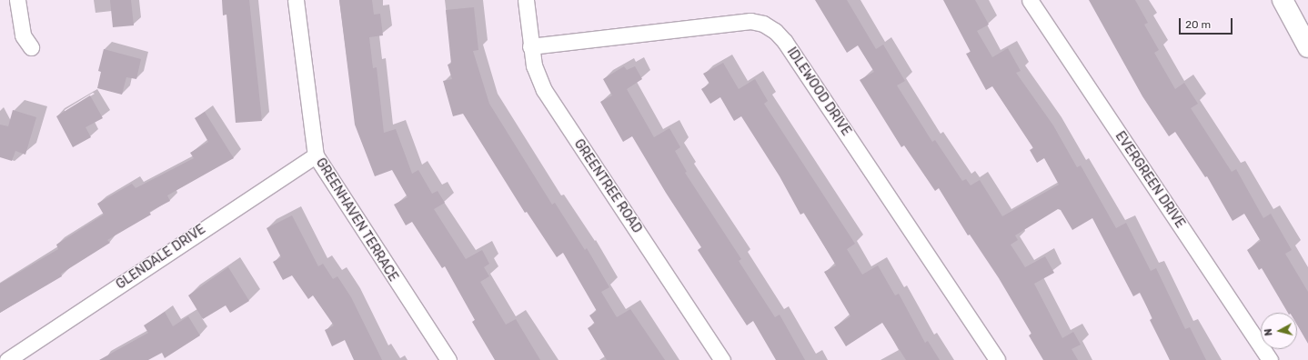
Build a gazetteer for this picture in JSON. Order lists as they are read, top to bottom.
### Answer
{
  "streets": {
    "street": [
      "IDLEWOOD DRIVE",
      "EVERGREEN DRIVE",
      "GREENTREE ROAD",
      "GREENHAVEN TERRACE",
      "GLENDALE DRIVE"
    ]
  },
  "crossings": [
    ["IDLEWOOD DRIVE", "GREENTREE ROAD"],
    ["GREENHAVEN TERRACE", "GLENDALE DRIVE"]
  ],
  "scale_bar": "20 m",
  "north": "left"
}
